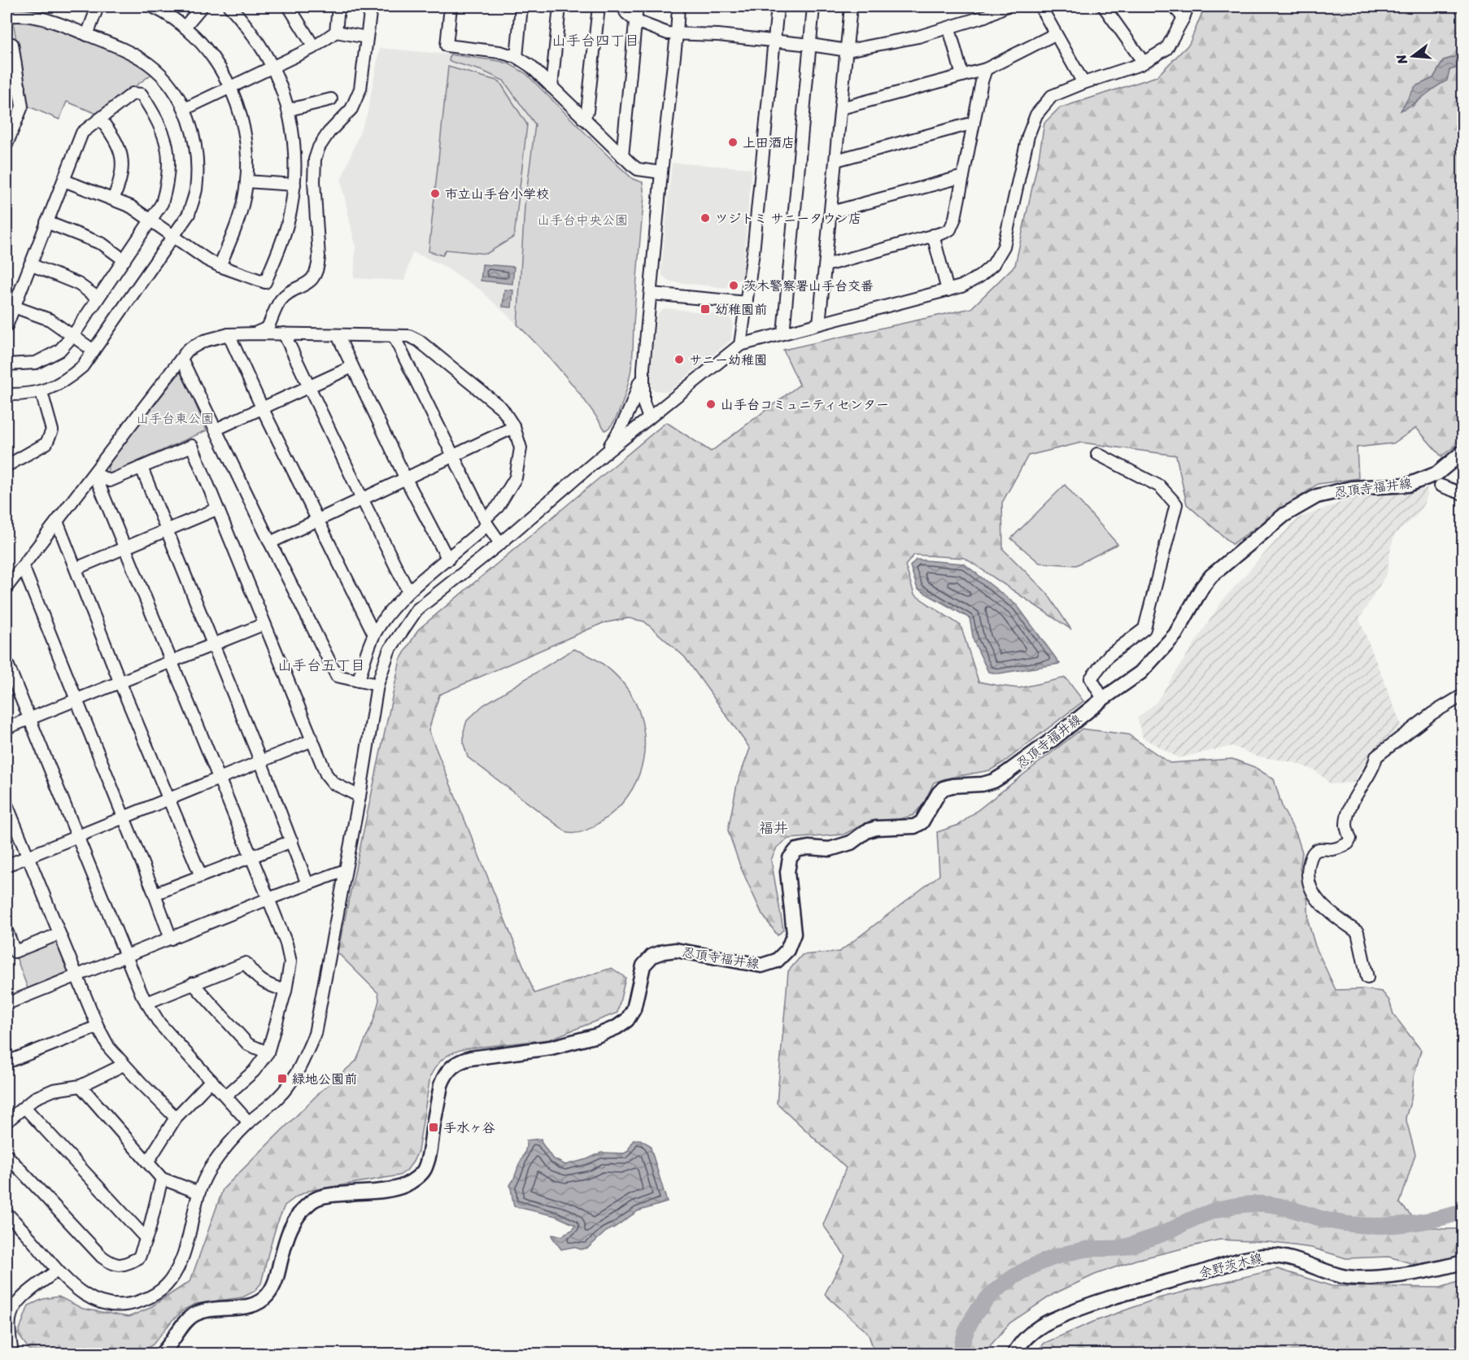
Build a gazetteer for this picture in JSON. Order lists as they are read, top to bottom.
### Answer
{
  "streets": {
    "main road": ["忍頂寺福井線", "余野茨木線"]
  },
  "districts": ["山手台四丁目", "山手台五丁目", "福井"],
  "parks": ["山手台中央公園", "山手台東公園"],
  "places": {
    "other": [
      "上田酒店",
      "市立山手台小学校",
      "ツジトミ サニータウン店",
      "茨木警察署山手台交番",
      "サニー幼稚園",
      "山手台コミュニティセンター"
    ],
    "transit": ["幼稚園前", "緑地公園前", "手水ヶ谷"]
  },
  "north": "left"
}
